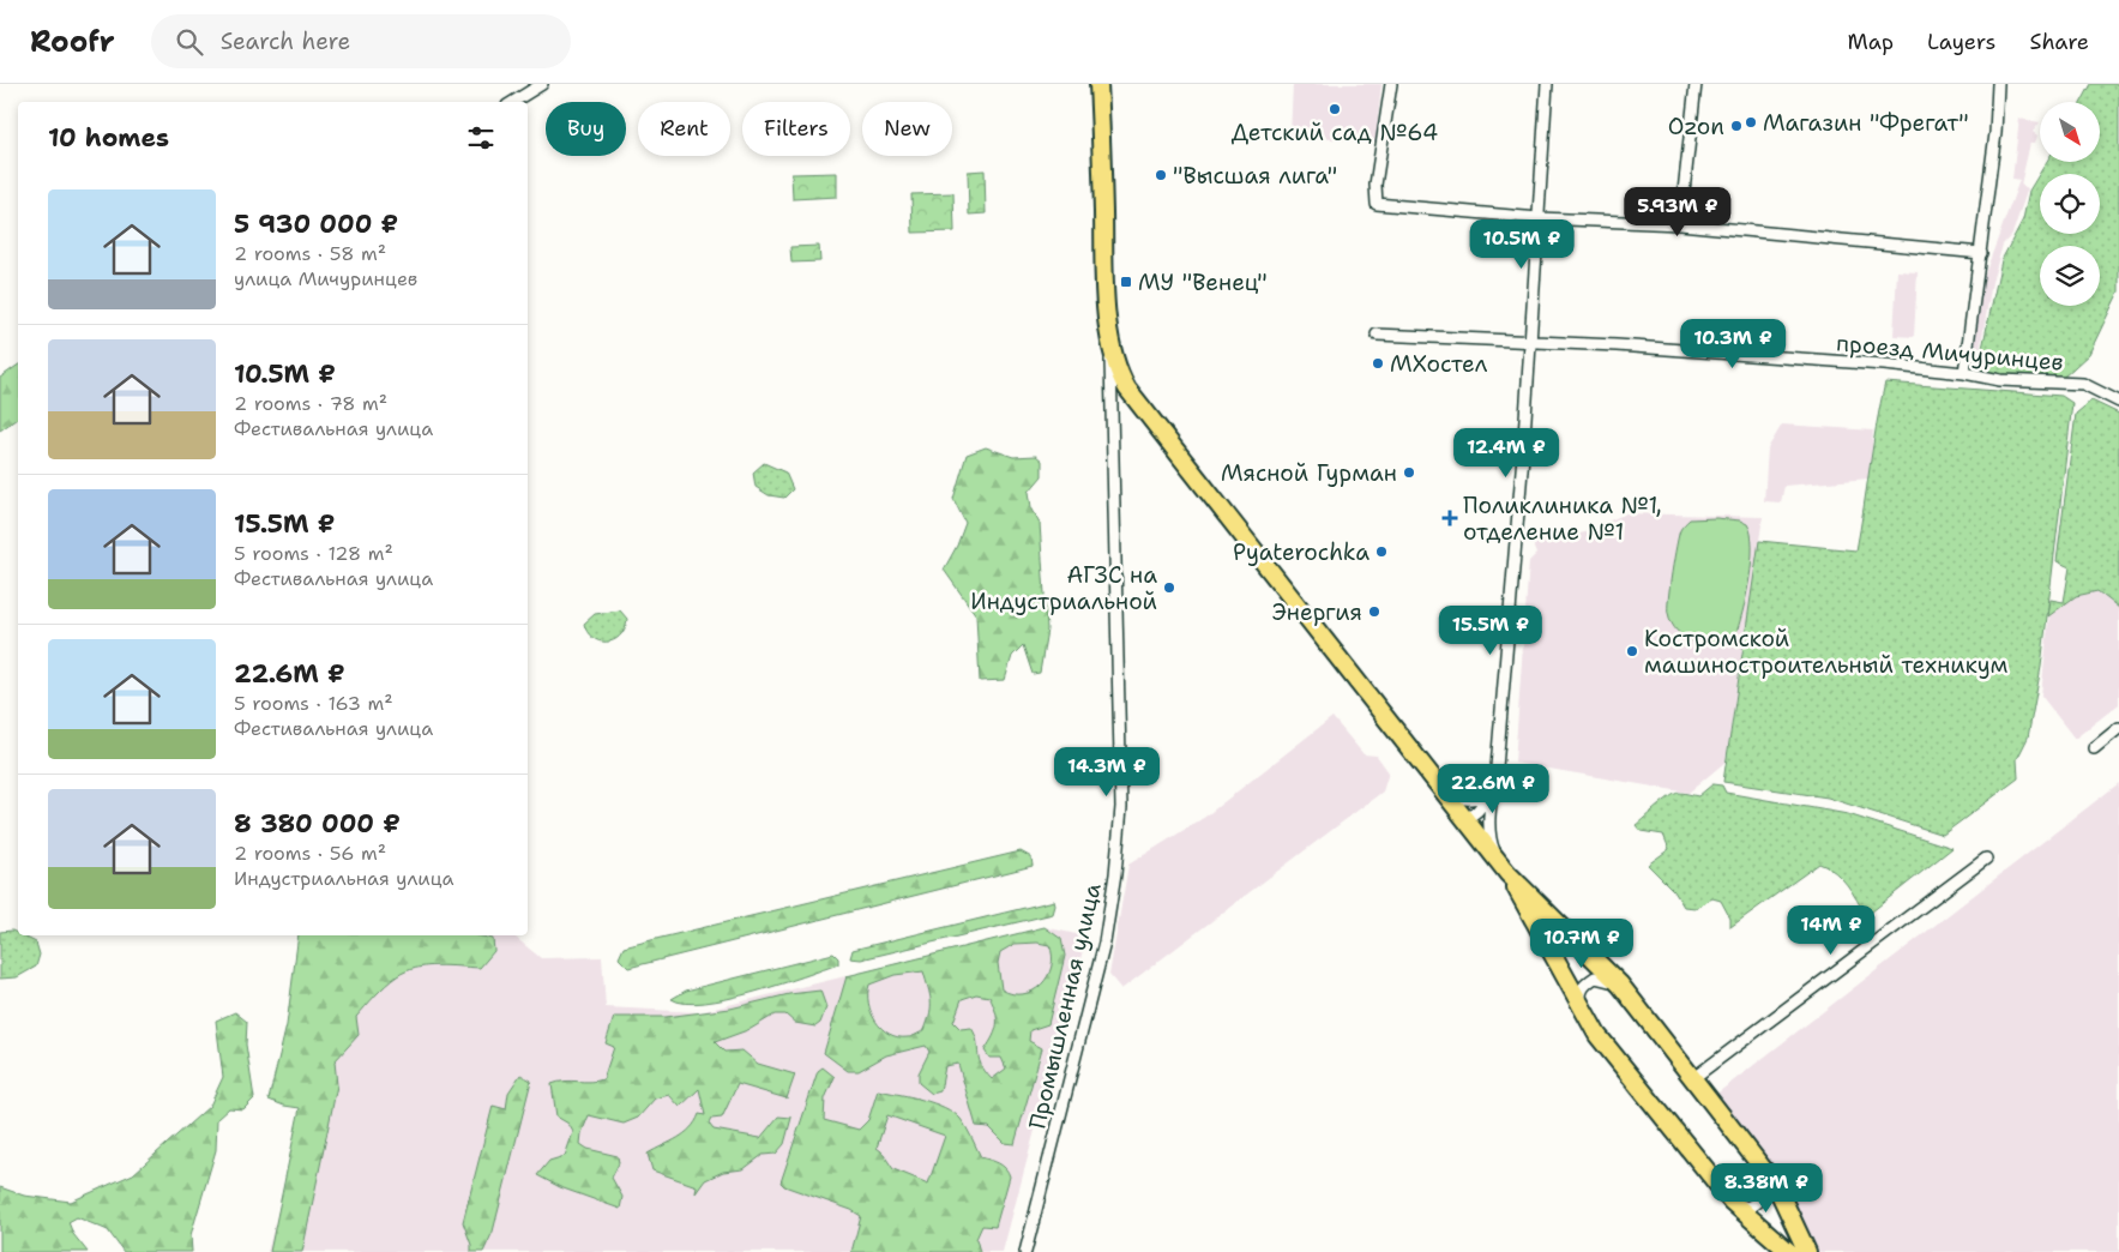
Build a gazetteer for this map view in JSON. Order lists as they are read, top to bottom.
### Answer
{
  "streets": {
    "street": ["проезд Мичуринцев", "Промышленная улица"]
  },
  "places": {
    "other": [
      "Детский сад №64",
      "Магазин \"Фрегат\"",
      "Ozon",
      "\"Высшая лига\"",
      "МХостел",
      "Мясной Гурман",
      "Pyaterochka",
      "АГЗС на Индустриальной",
      "Энергия",
      "Костромской машиностроительный техникум"
    ],
    "transit": ["МУ \"Венец\""],
    "health": ["Поликлиника №1, отделение №1"]
  },
  "north": "bottom right",
  "page": {
    "header": "Roofr",
    "search": "Search here",
    "nav": ["Map", "Layers", "Share"],
    "chip": [
      "Buy",
      "Rent",
      "Filters",
      "New"
    ],
    "heading": "10 homes",
    "list": [
      {
        "name": "5 930 000 ₽",
        "note": "2 rooms · 58 m² · улица Мичуринцев"
      },
      {
        "name": "10.5M ₽",
        "note": "2 rooms · 78 m² · Фестивальная улица"
      },
      {
        "name": "15.5M ₽",
        "note": "5 rooms · 128 m² · Фестивальная улица"
      },
      {
        "name": "22.6M ₽",
        "note": "5 rooms · 163 m² · Фестивальная улица"
      },
      {
        "name": "8 380 000 ₽",
        "note": "2 rooms · 56 m² · Индустриальная улица"
      }
    ],
    "price": [
      "5.93M ₽",
      "10.5M ₽",
      "10.3M ₽",
      "12.4M ₽",
      "15.5M ₽",
      "14.3M ₽",
      "22.6M ₽",
      "14M ₽",
      "10.7M ₽",
      "8.38M ₽"
    ]
  }
}
